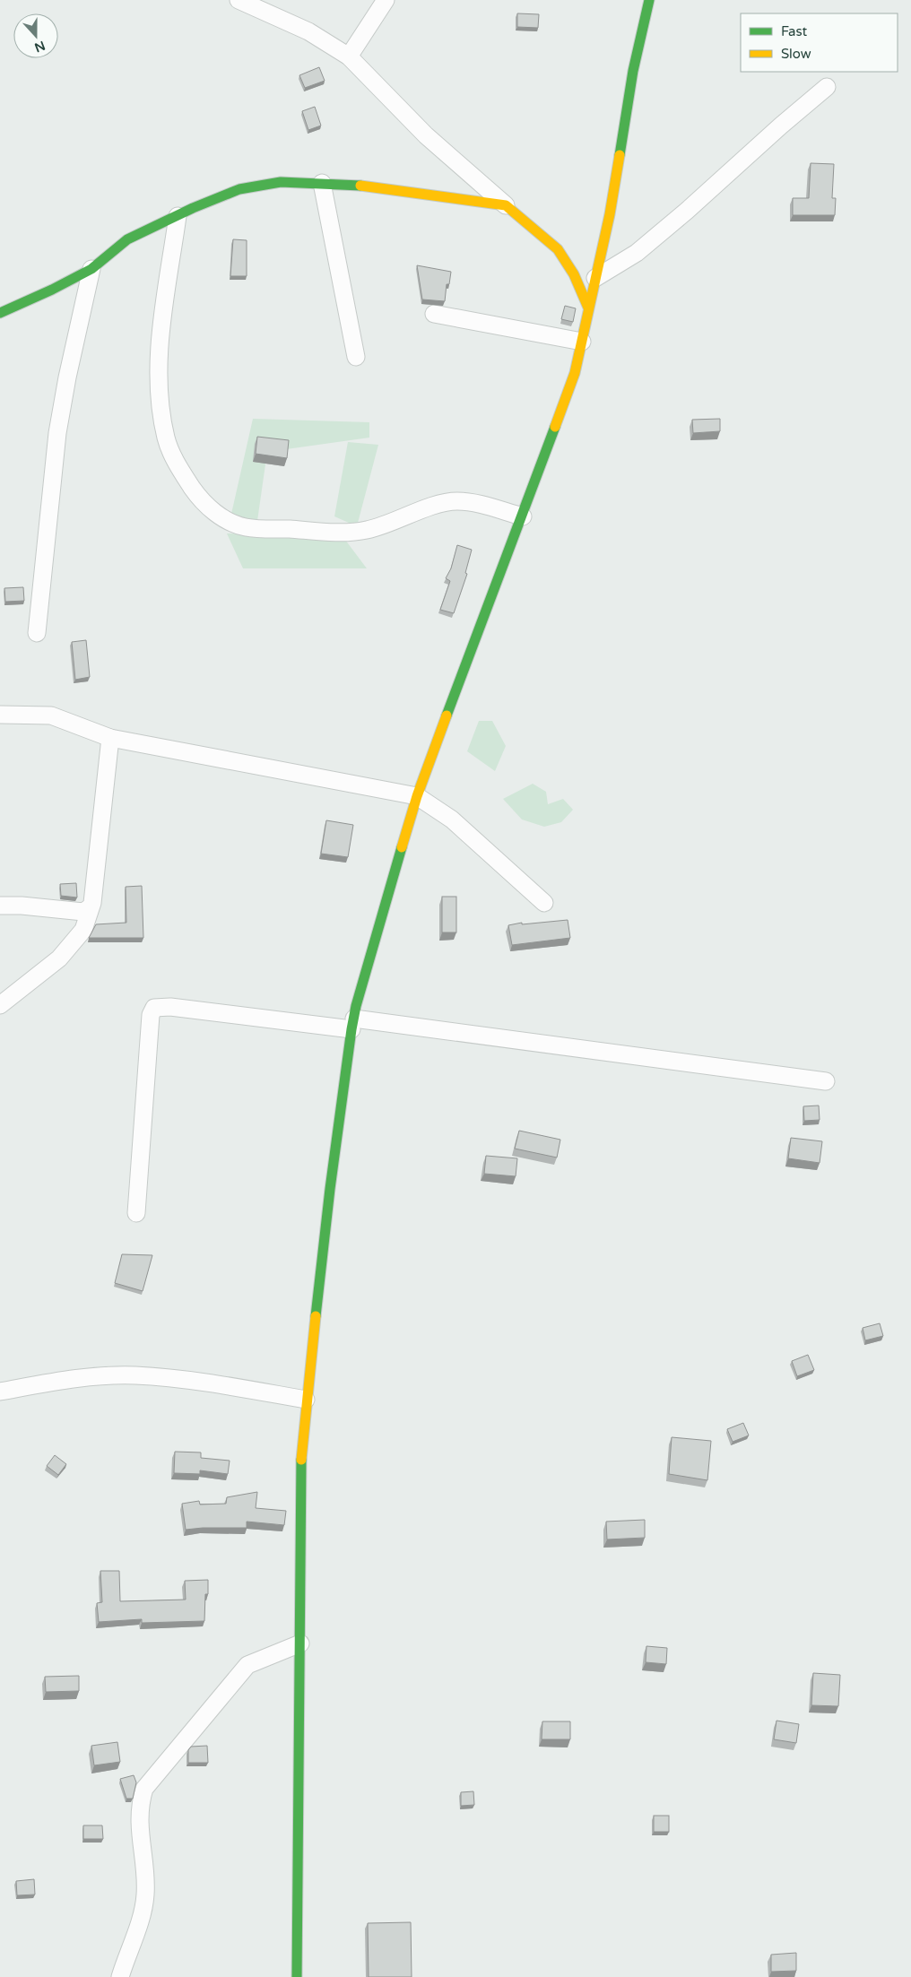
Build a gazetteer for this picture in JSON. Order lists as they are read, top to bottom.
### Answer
{
  "legend": ["Fast", "Slow"],
  "north": "bottom"
}
